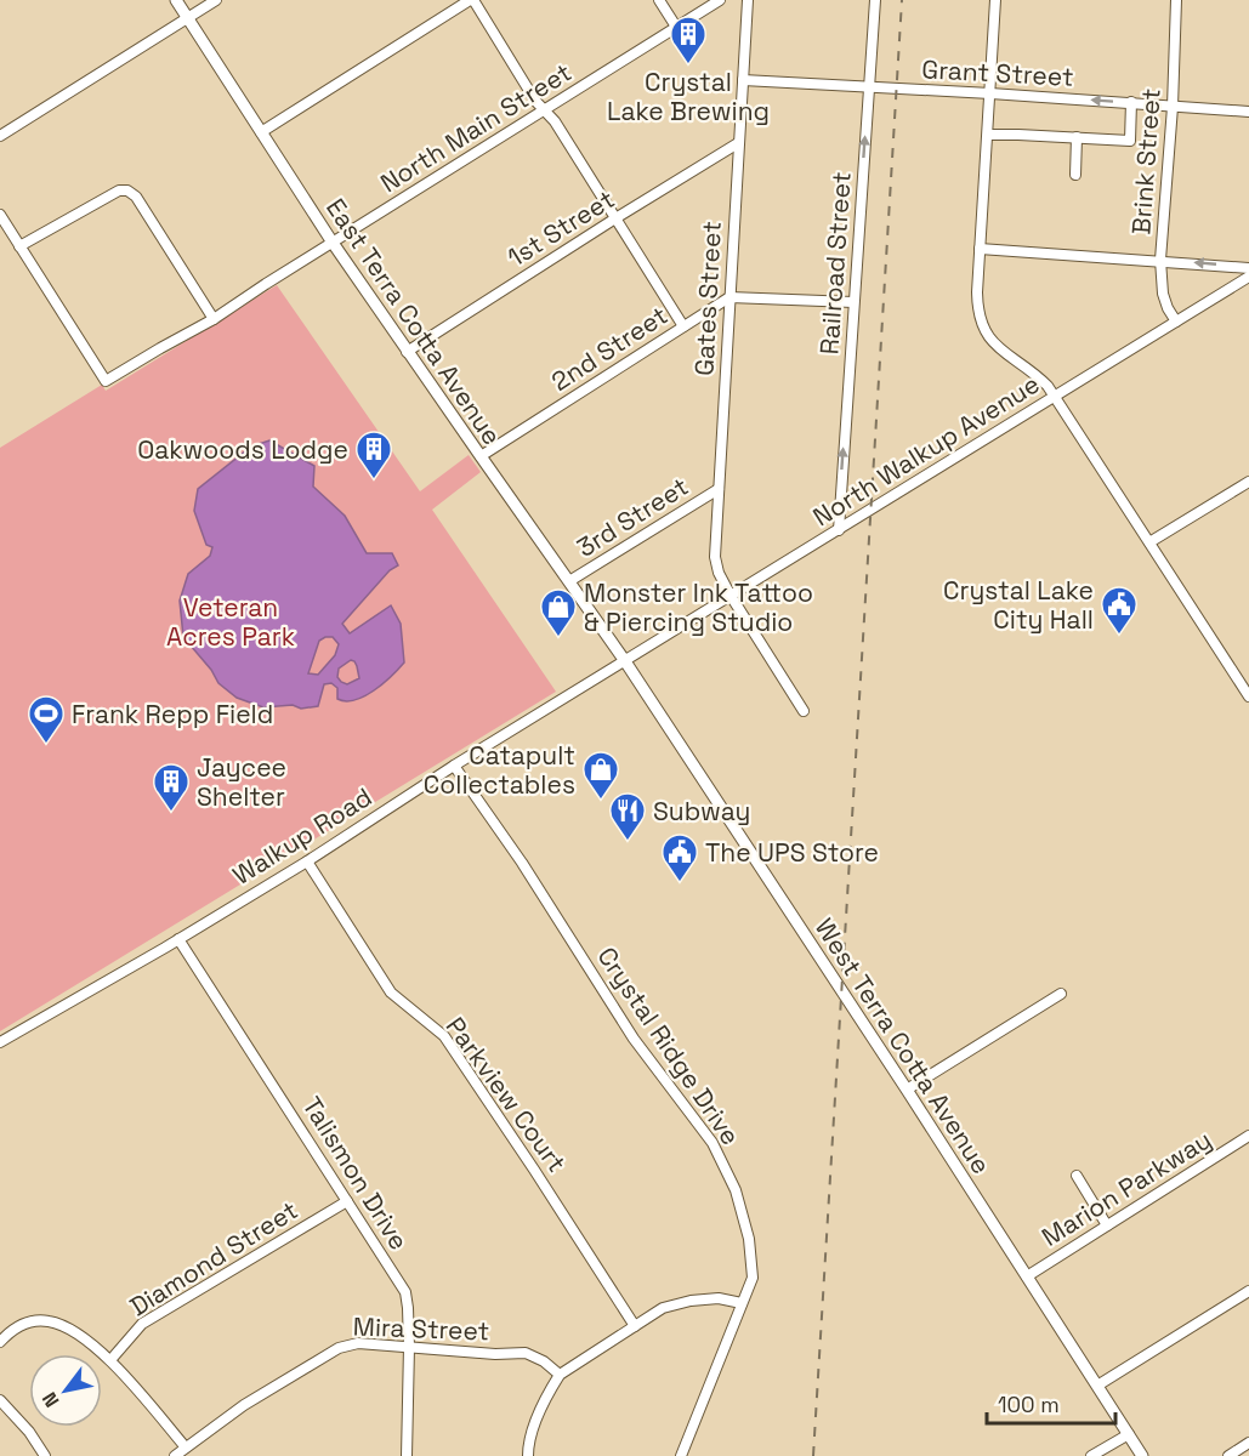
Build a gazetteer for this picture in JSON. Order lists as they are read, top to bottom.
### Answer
{
  "streets": {
    "main road": ["East Terra Cotta Avenue", "West Terra Cotta Avenue"],
    "street": [
      "Grant Street",
      "North Main Street",
      "Brink Street",
      "1st Street",
      "Railroad Street",
      "Gates Street",
      "2nd Street",
      "North Walkup Avenue",
      "3rd Street",
      "Walkup Road",
      "Crystal Ridge Drive",
      "Parkview Court",
      "Talismon Drive",
      "Marion Parkway",
      "Diamond Street",
      "Mira Street"
    ]
  },
  "crossings": [
    ["Grant Street", "Brink Street"],
    ["Grant Street", "Railroad Street"],
    ["Grant Street", "Gates Street"],
    ["North Main Street", "East Terra Cotta Avenue"],
    ["Brink Street", "North Walkup Avenue"],
    ["1st Street", "Gates Street"],
    ["1st Street", "East Terra Cotta Avenue"],
    ["Railroad Street", "North Walkup Avenue"],
    ["Gates Street", "2nd Street"],
    ["Gates Street", "North Walkup Avenue"],
    ["Gates Street", "3rd Street"],
    ["East Terra Cotta Avenue", "2nd Street"],
    ["East Terra Cotta Avenue", "North Walkup Avenue"],
    ["East Terra Cotta Avenue", "3rd Street"],
    ["East Terra Cotta Avenue", "Walkup Road"],
    ["East Terra Cotta Avenue", "West Terra Cotta Avenue"],
    ["North Walkup Avenue", "Walkup Road"],
    ["North Walkup Avenue", "West Terra Cotta Avenue"],
    ["Walkup Road", "Crystal Ridge Drive"],
    ["Walkup Road", "West Terra Cotta Avenue"],
    ["Walkup Road", "Parkview Court"],
    ["Walkup Road", "Talismon Drive"],
    ["West Terra Cotta Avenue", "Marion Parkway"],
    ["Talismon Drive", "Diamond Street"],
    ["Talismon Drive", "Mira Street"]
  ],
  "one_way": ["Railroad Street"],
  "parks": ["Veteran Acres Park"],
  "places": {
    "building": ["Crystal Lake Brewing", "Oakwoods Lodge", "Jaycee Shelter"],
    "public building": ["Crystal Lake City Hall", "The UPS Store"],
    "shop": ["Monster Ink Tattoo & Piercing Studio", "Catapult Collectables"],
    "sports": ["Frank Repp Field"],
    "restaurant": ["Subway"]
  },
  "scale_bar": "100 m",
  "north": "bottom left"
}
